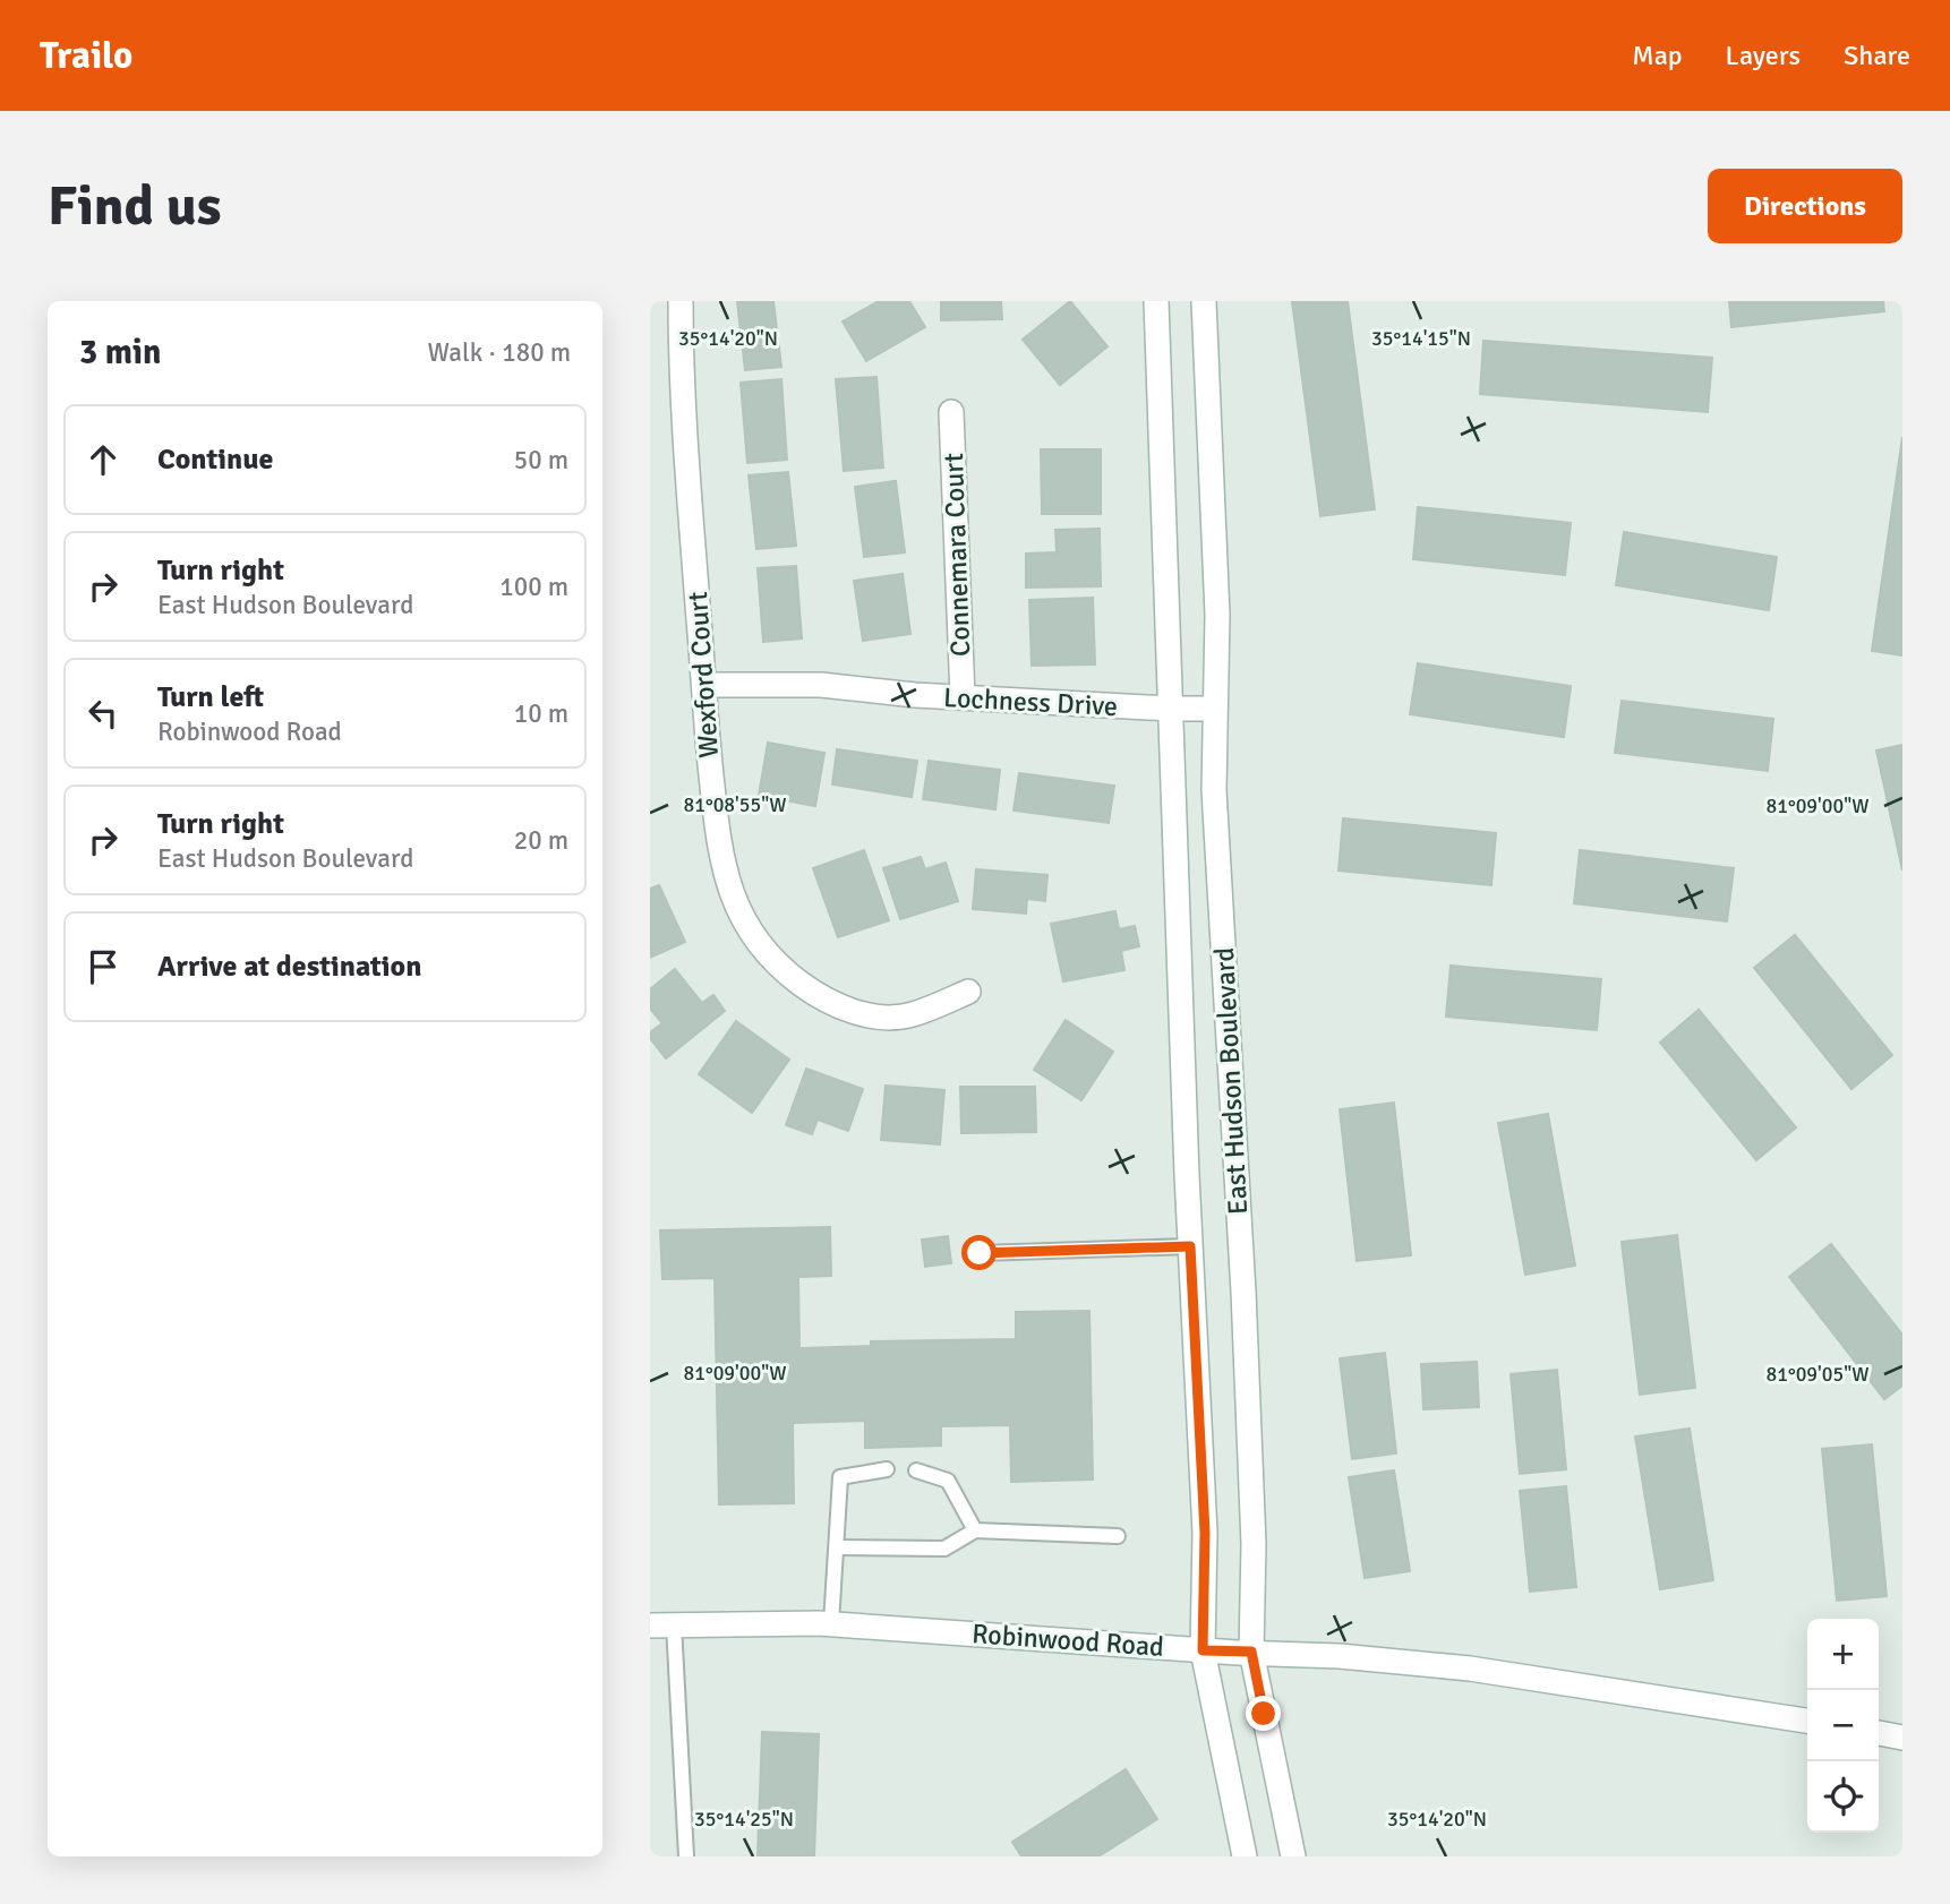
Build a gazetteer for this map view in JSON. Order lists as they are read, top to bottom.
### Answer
{
  "streets": {
    "main road": [
      "Connemara Court",
      "Wexford Court",
      "Lochness Drive",
      "East Hudson Boulevard",
      "Robinwood Road"
    ]
  },
  "crossings": [
    ["Connemara Court", "Lochness Drive"],
    ["Wexford Court", "Lochness Drive"],
    ["Lochness Drive", "East Hudson Boulevard"],
    ["East Hudson Boulevard", "Robinwood Road"]
  ],
  "page": {
    "header": "Trailo",
    "nav": ["Map", "Layers", "Share"],
    "buttons": "Directions",
    "title": "Find us",
    "heading": ["3 min", "Walk · 180 m"],
    "list": [
      ["Continue", "50 m"],
      ["Turn right", "East Hudson Boulevard", "100 m"],
      ["Turn left", "Robinwood Road", "10 m"],
      ["Turn right", "East Hudson Boulevard", "20 m"],
      "Arrive at destination"
    ],
    "map_buttons": ["+", "−"]
  },
  "coordinates": [
    "35°14'20\"N",
    "35°14'15\"N",
    "81°08'55\"W",
    "81°09'00\"W",
    "81°09'05\"W",
    "35°14'25\"N"
  ]
}
